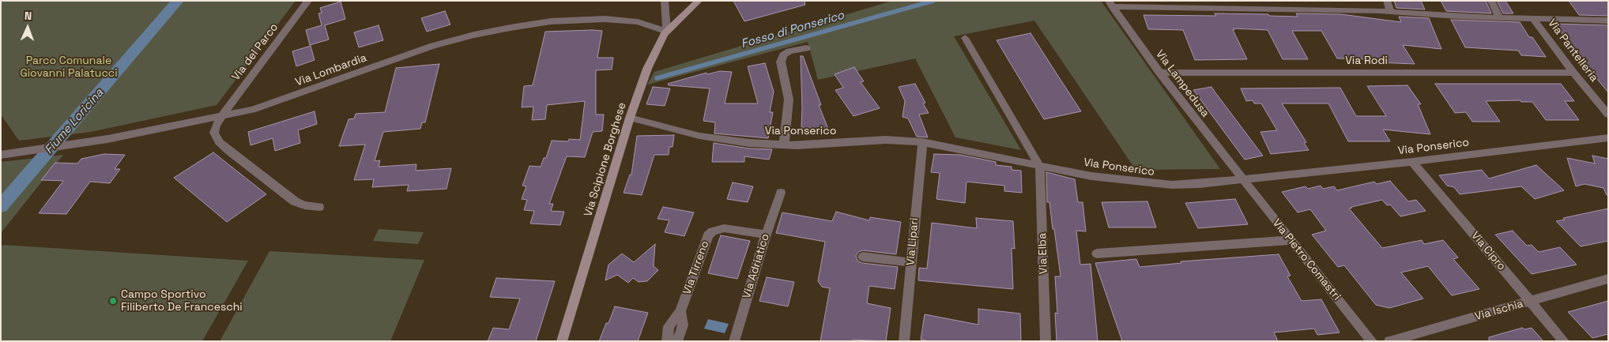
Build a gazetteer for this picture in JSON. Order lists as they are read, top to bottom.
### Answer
{
  "streets": {
    "main road": ["Via Scipione Borghese"],
    "street": [
      "Via Pantelleria",
      "Via del Parco",
      "Via Rodi",
      "Via Lombardia",
      "Via Lampedusa",
      "Via Ponserico",
      "Via Lipari",
      "Via Cipro",
      "Via Elba",
      "Via Pietro Comastri",
      "Via Adriatico",
      "Via Tirreno",
      "Via Ischia"
    ]
  },
  "crossings": [
    ["Via Pantelleria", "Via Rodi"],
    ["Via del Parco", "Via Lombardia"],
    ["Via Rodi", "Via Lampedusa"],
    ["Via Lombardia", "Via Scipione Borghese"],
    ["Via Lampedusa", "Via Ponserico"],
    ["Via Lampedusa", "Via Pietro Comastri"],
    ["Via Ponserico", "Via Scipione Borghese"],
    ["Via Ponserico", "Via Lipari"],
    ["Via Ponserico", "Via Cipro"],
    ["Via Ponserico", "Via Elba"],
    ["Via Ponserico", "Via Pietro Comastri"],
    ["Via Cipro", "Via Ischia"],
    ["Via Adriatico", "Via Tirreno"]
  ],
  "water": ["Fosso di Ponserico", "Fiume Loricina"],
  "parks": ["Parco Comunale Giovanni Palatucci"],
  "places": ["Campo Sportivo Filiberto De Franceschi"],
  "north": "top"
}
